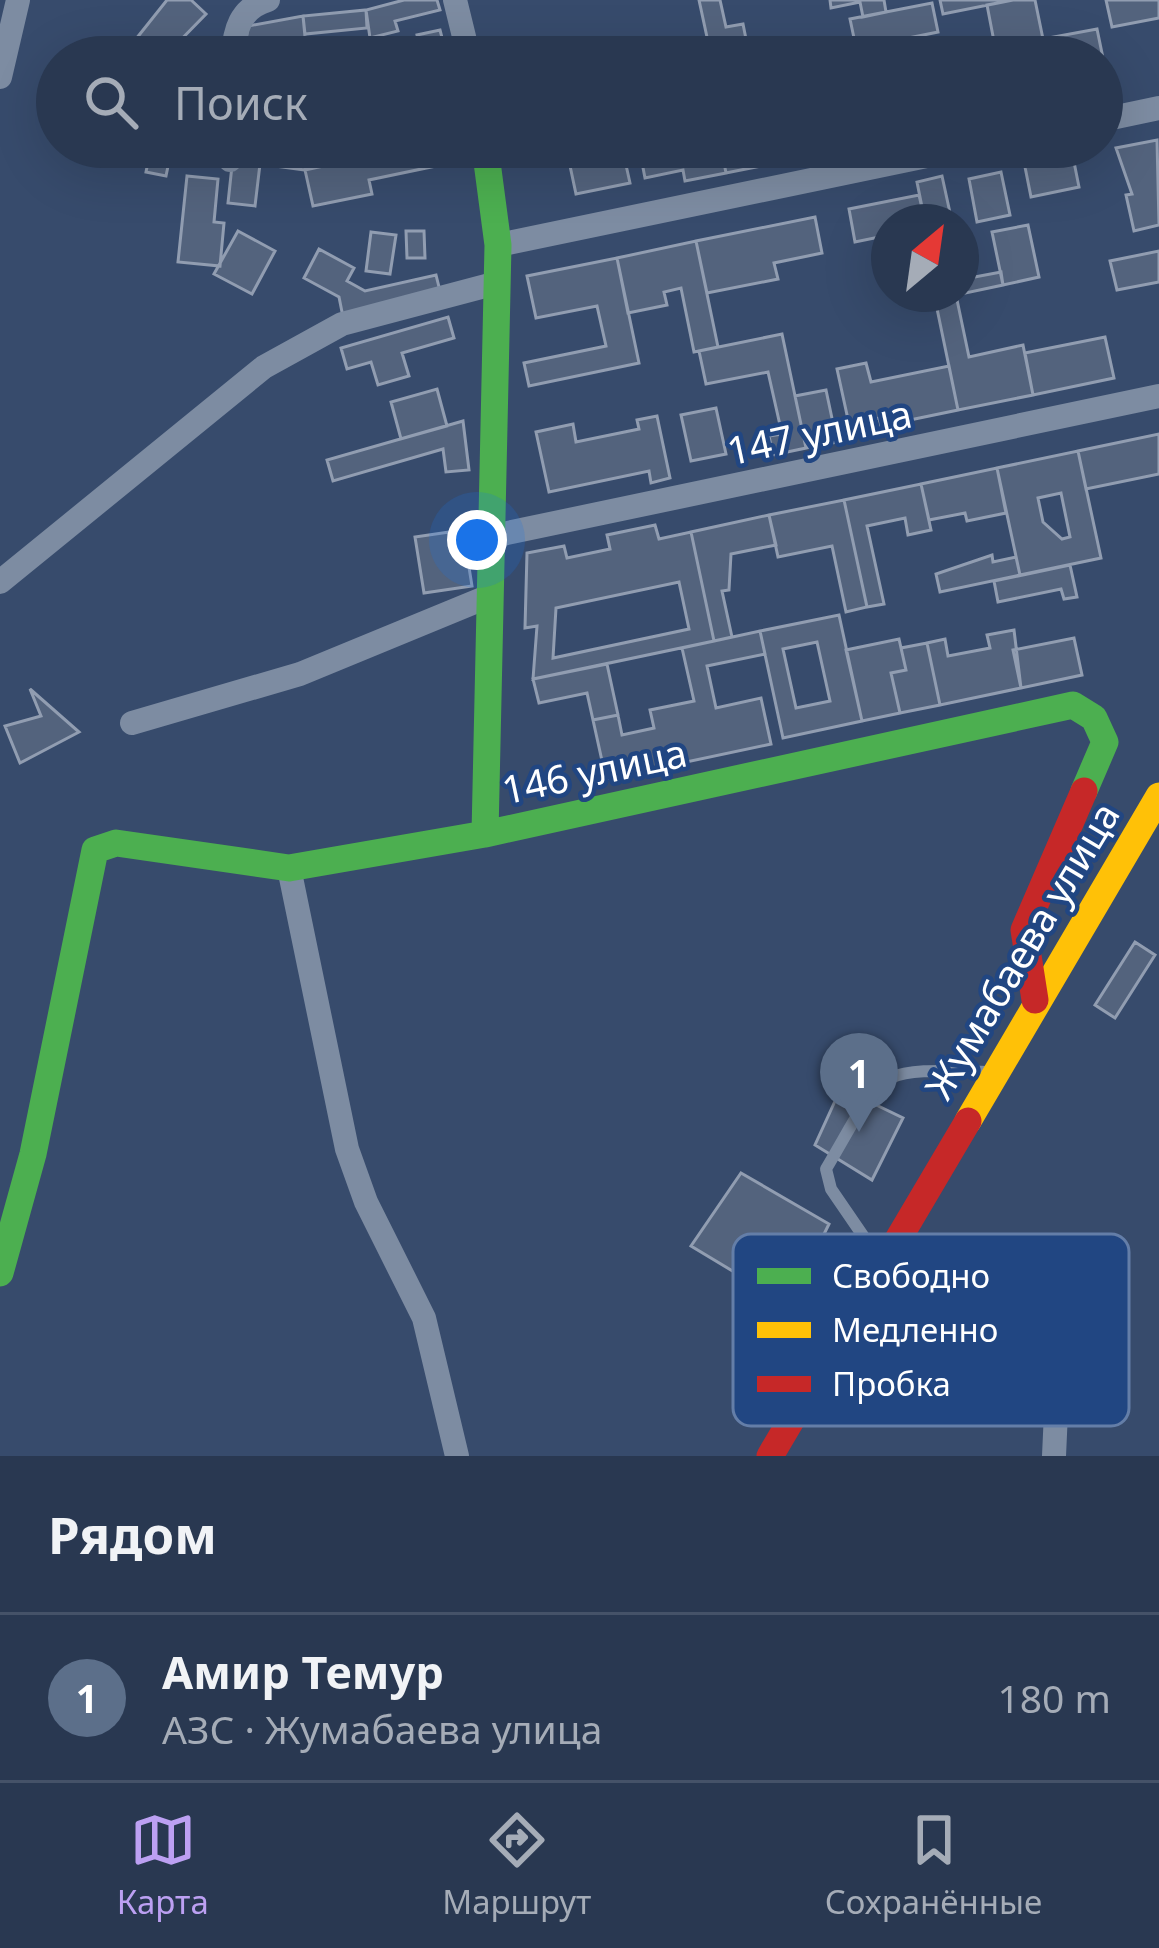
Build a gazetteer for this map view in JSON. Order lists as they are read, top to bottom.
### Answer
{
  "streets": {
    "street": ["147 улица", "146 улица", "Жумабаева улица"]
  },
  "crossings": [
    ["147 улица", "146 улица"],
    ["146 улица", "Жумабаева улица"]
  ],
  "legend": ["Свободно", "Медленно", "Пробка"],
  "north": "top right",
  "page": {
    "search": "Поиск",
    "pins": "1",
    "heading": "Рядом",
    "list": [
      {
        "mark": "1",
        "name": "Амир Темур",
        "note": "АЗС · Жумабаева улица",
        "value": "180 m"
      }
    ],
    "nav": ["Карта", "Маршрут", "Сохранённые"]
  }
}
